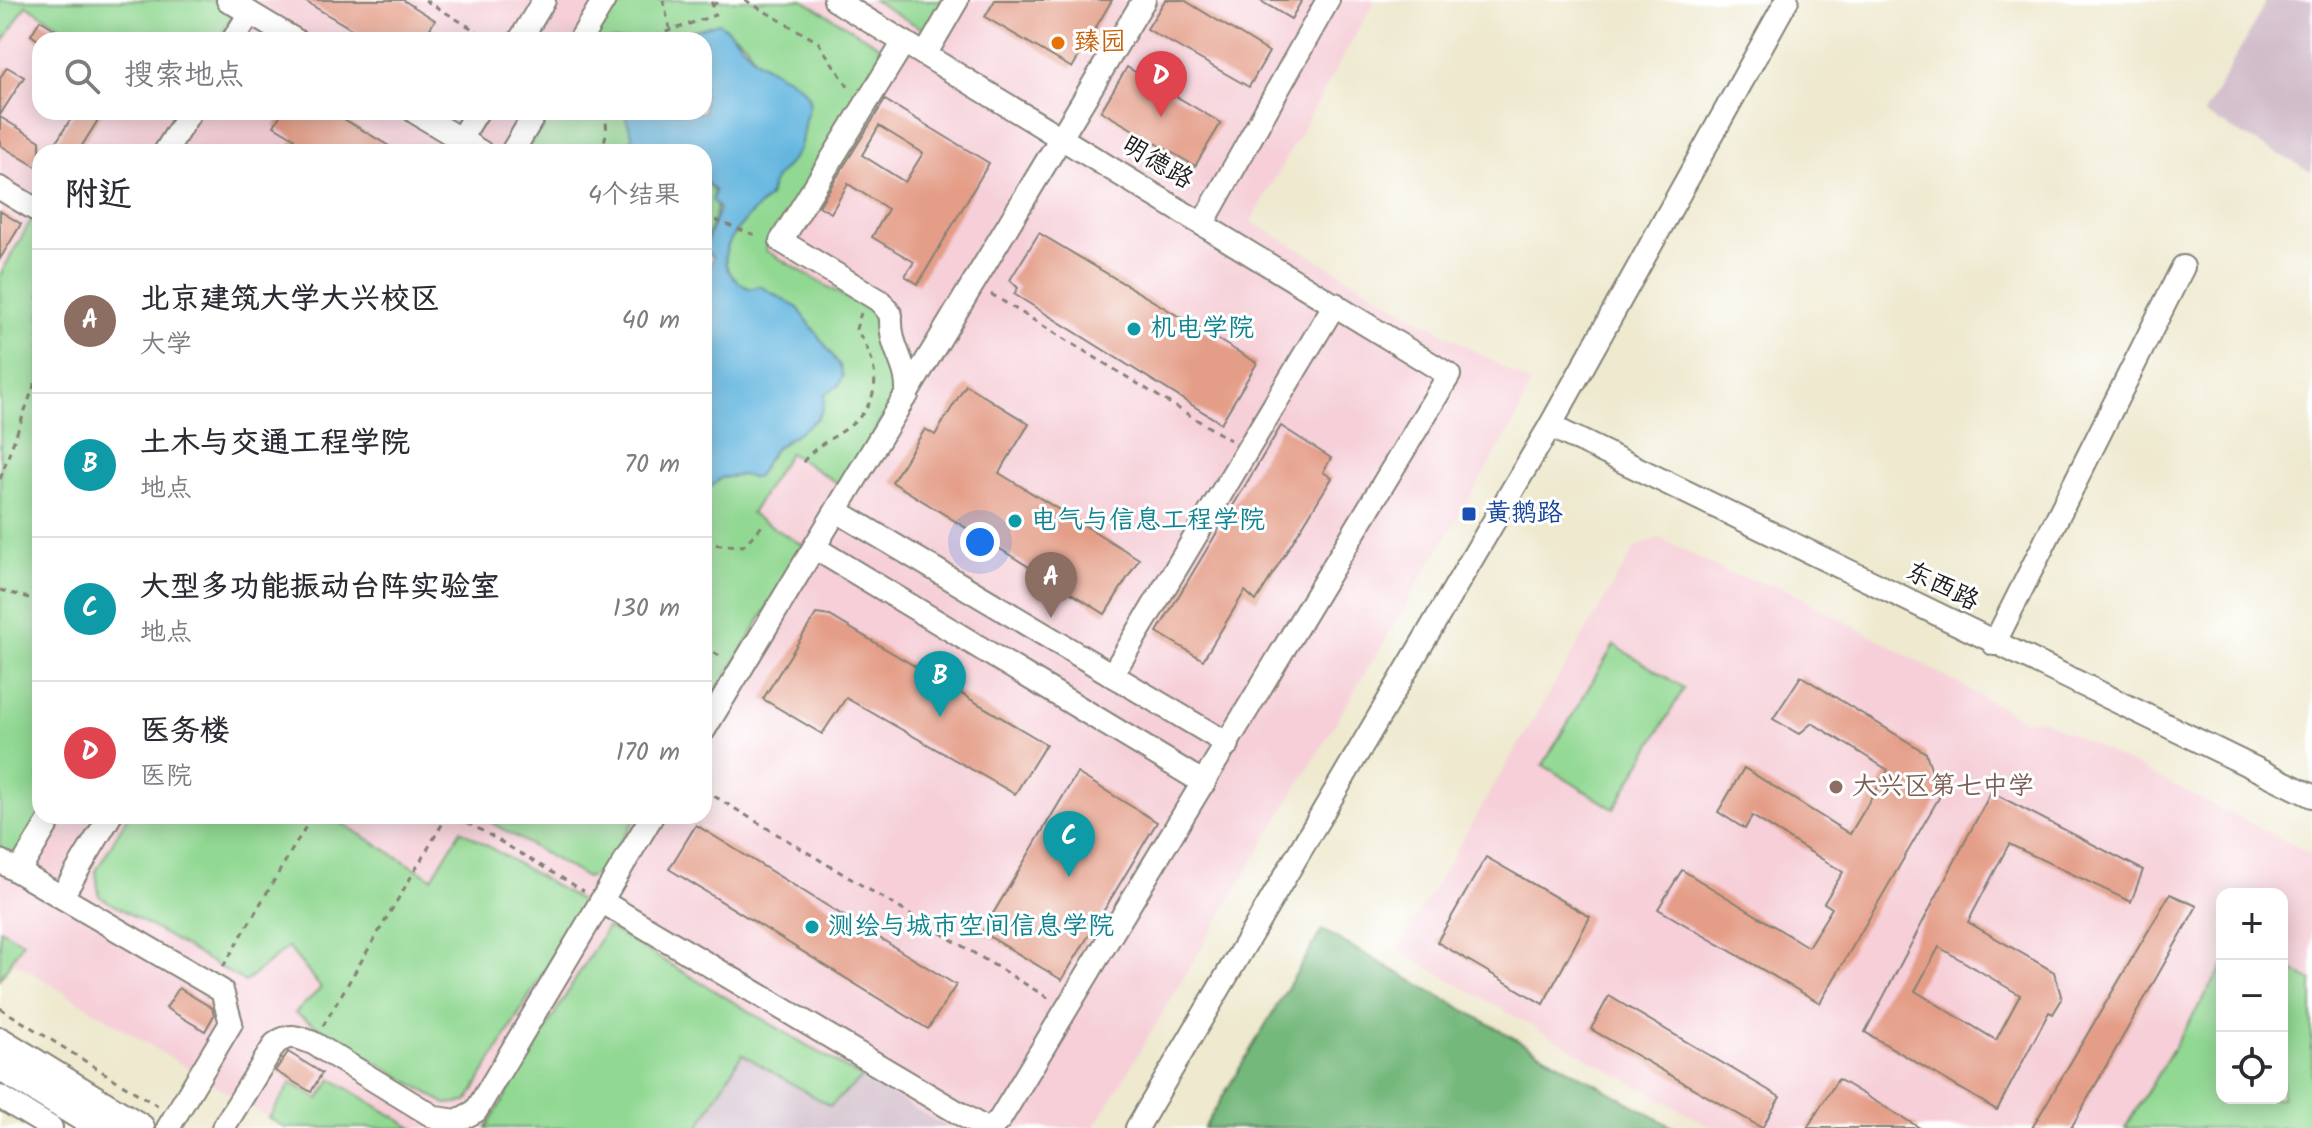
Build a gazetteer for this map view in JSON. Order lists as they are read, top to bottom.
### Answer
{
  "streets": {
    "street": ["明德路", "东西路"]
  },
  "places": {
    "other": [
      "臻园",
      "机电学院",
      "电气与信息工程学院",
      "大兴区第七中学",
      "测绘与城市空间信息学院"
    ],
    "transit": ["黄鹅路"]
  },
  "page": {
    "search": "搜索地点",
    "pins": [
      "D",
      "A",
      "B",
      "C"
    ],
    "heading": ["附近", "4个结果"],
    "list": [
      {
        "mark": "A",
        "name": "北京建筑大学大兴校区",
        "note": "大学",
        "value": "40 m"
      },
      {
        "mark": "B",
        "name": "土木与交通工程学院",
        "note": "地点",
        "value": "70 m"
      },
      {
        "mark": "C",
        "name": "大型多功能振动台阵实验室",
        "note": "地点",
        "value": "130 m"
      },
      {
        "mark": "D",
        "name": "医务楼",
        "note": "医院",
        "value": "170 m"
      }
    ],
    "map_buttons": ["+", "−"]
  }
}
